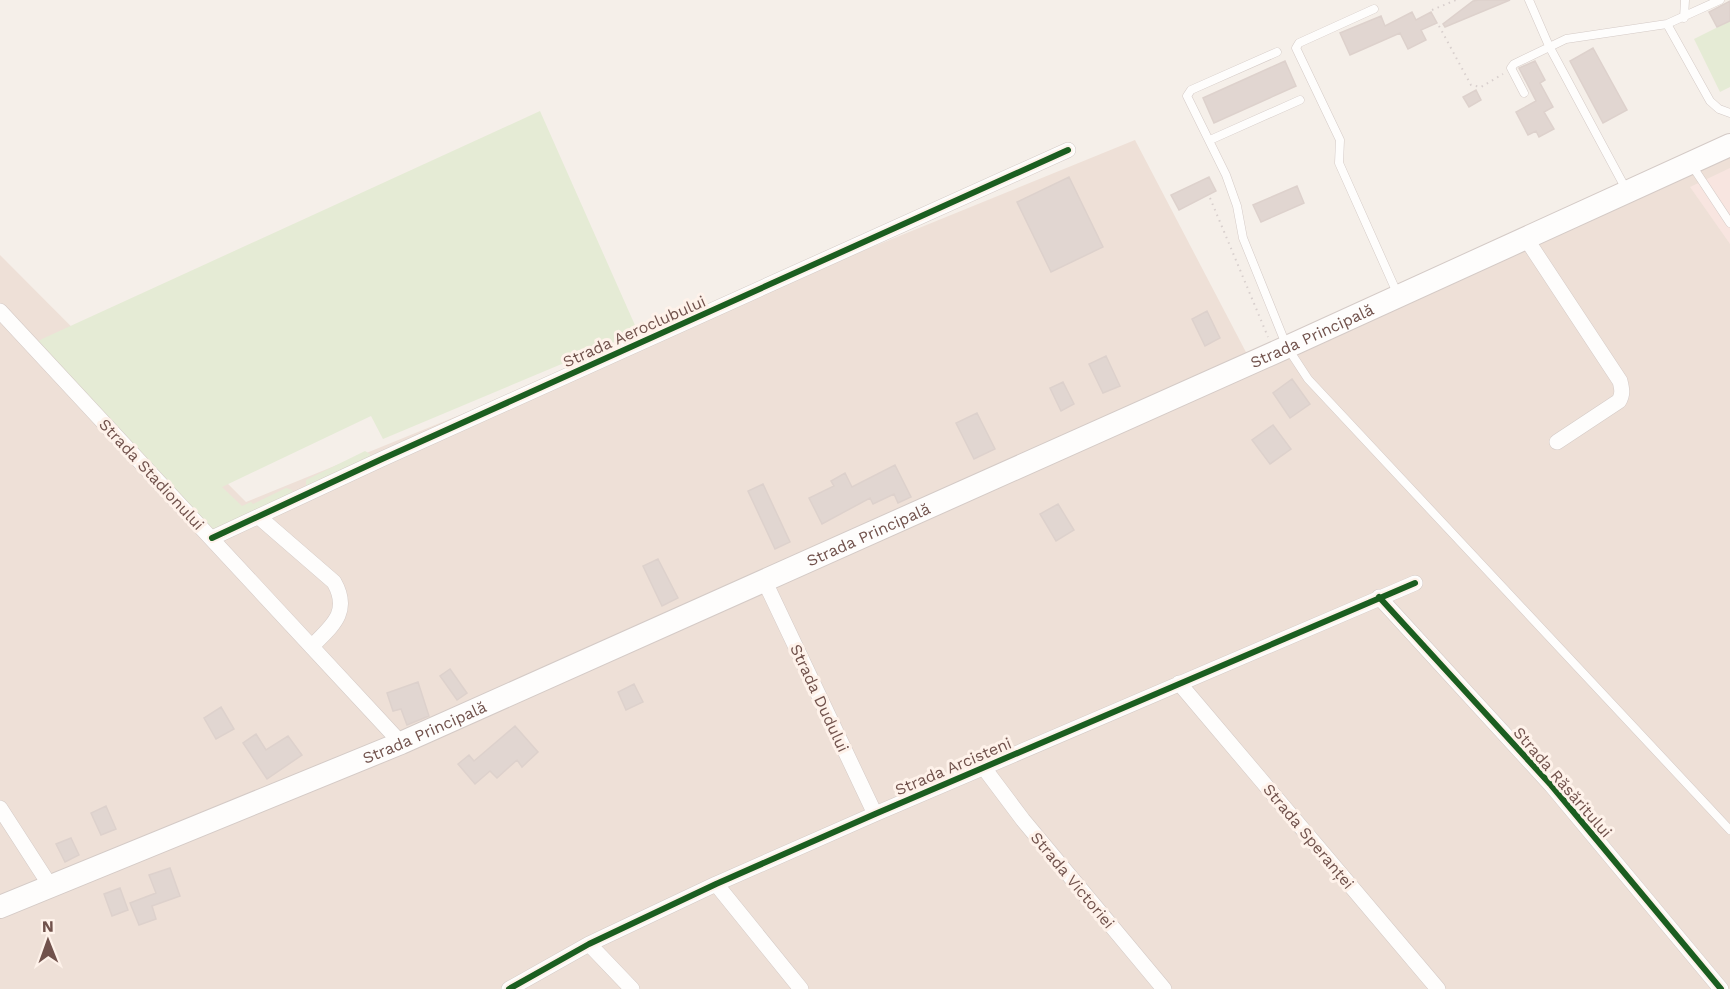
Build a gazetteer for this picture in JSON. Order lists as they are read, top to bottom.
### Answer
{
  "streets": {
    "main road": ["Strada Principală"],
    "street": [
      "Strada Aeroclubului",
      "Strada Stadionului",
      "Strada Dudului",
      "Strada Arcisteni",
      "Strada Răsăritului",
      "Strada Speranței",
      "Strada Victoriei"
    ]
  },
  "crossings": [
    ["Strada Aeroclubului", "Strada Stadionului"],
    ["Strada Principală", "Strada Stadionului"],
    ["Strada Principală", "Strada Dudului"],
    ["Strada Dudului", "Strada Arcisteni"],
    ["Strada Arcisteni", "Strada Răsăritului"],
    ["Strada Arcisteni", "Strada Speranței"],
    ["Strada Arcisteni", "Strada Victoriei"]
  ],
  "north": "top"
}
